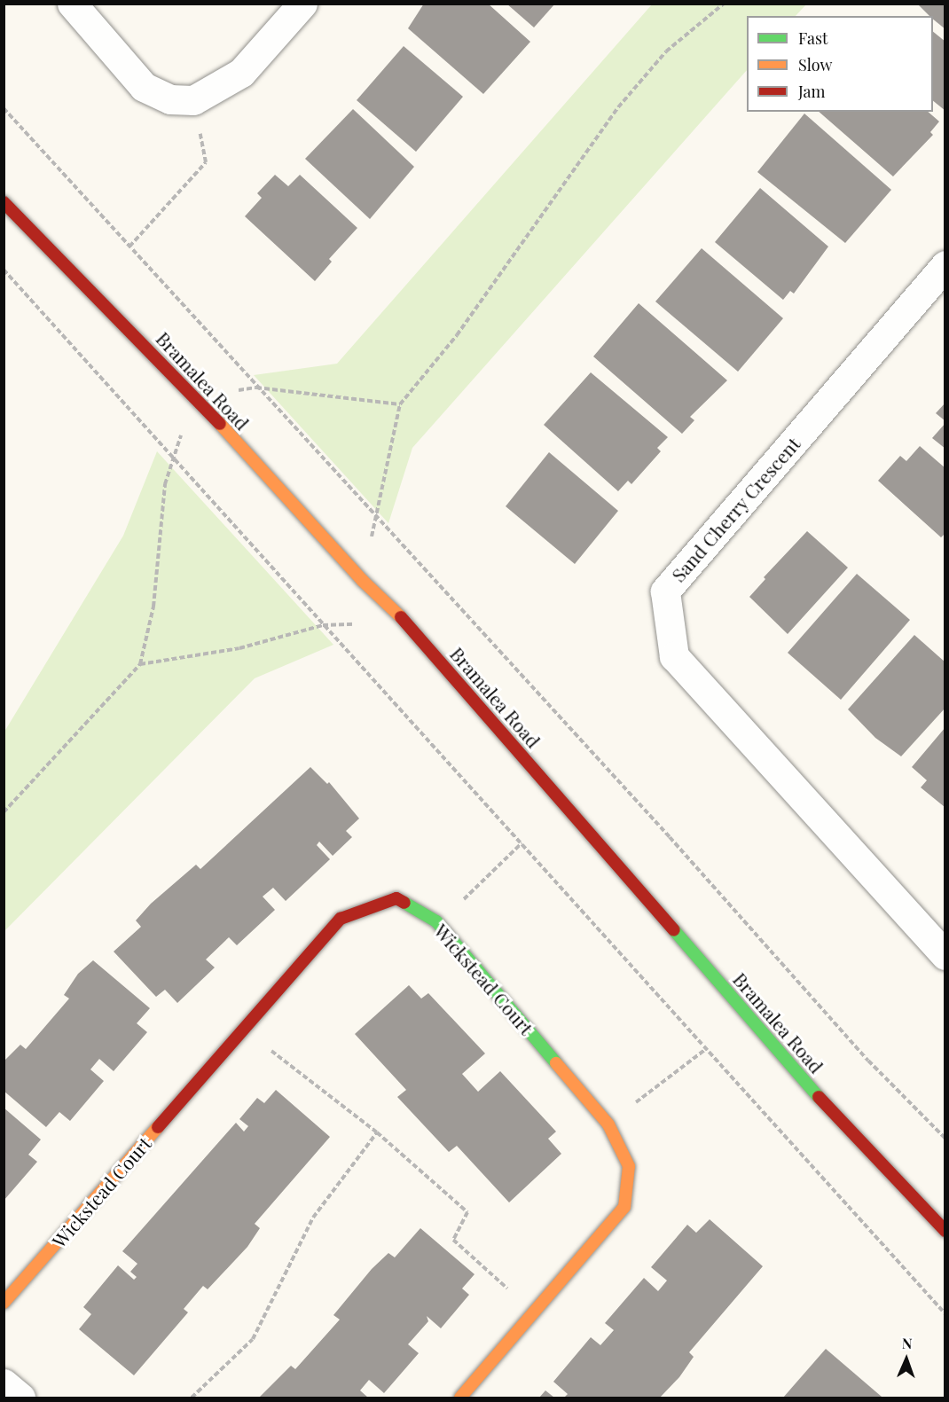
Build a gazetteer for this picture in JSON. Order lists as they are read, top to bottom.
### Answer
{
  "streets": {
    "main road": ["Bramalea Road", "Wickstead Court"],
    "street": ["Sand Cherry Crescent"]
  },
  "legend": ["Fast", "Slow", "Jam"],
  "north": "top"
}
